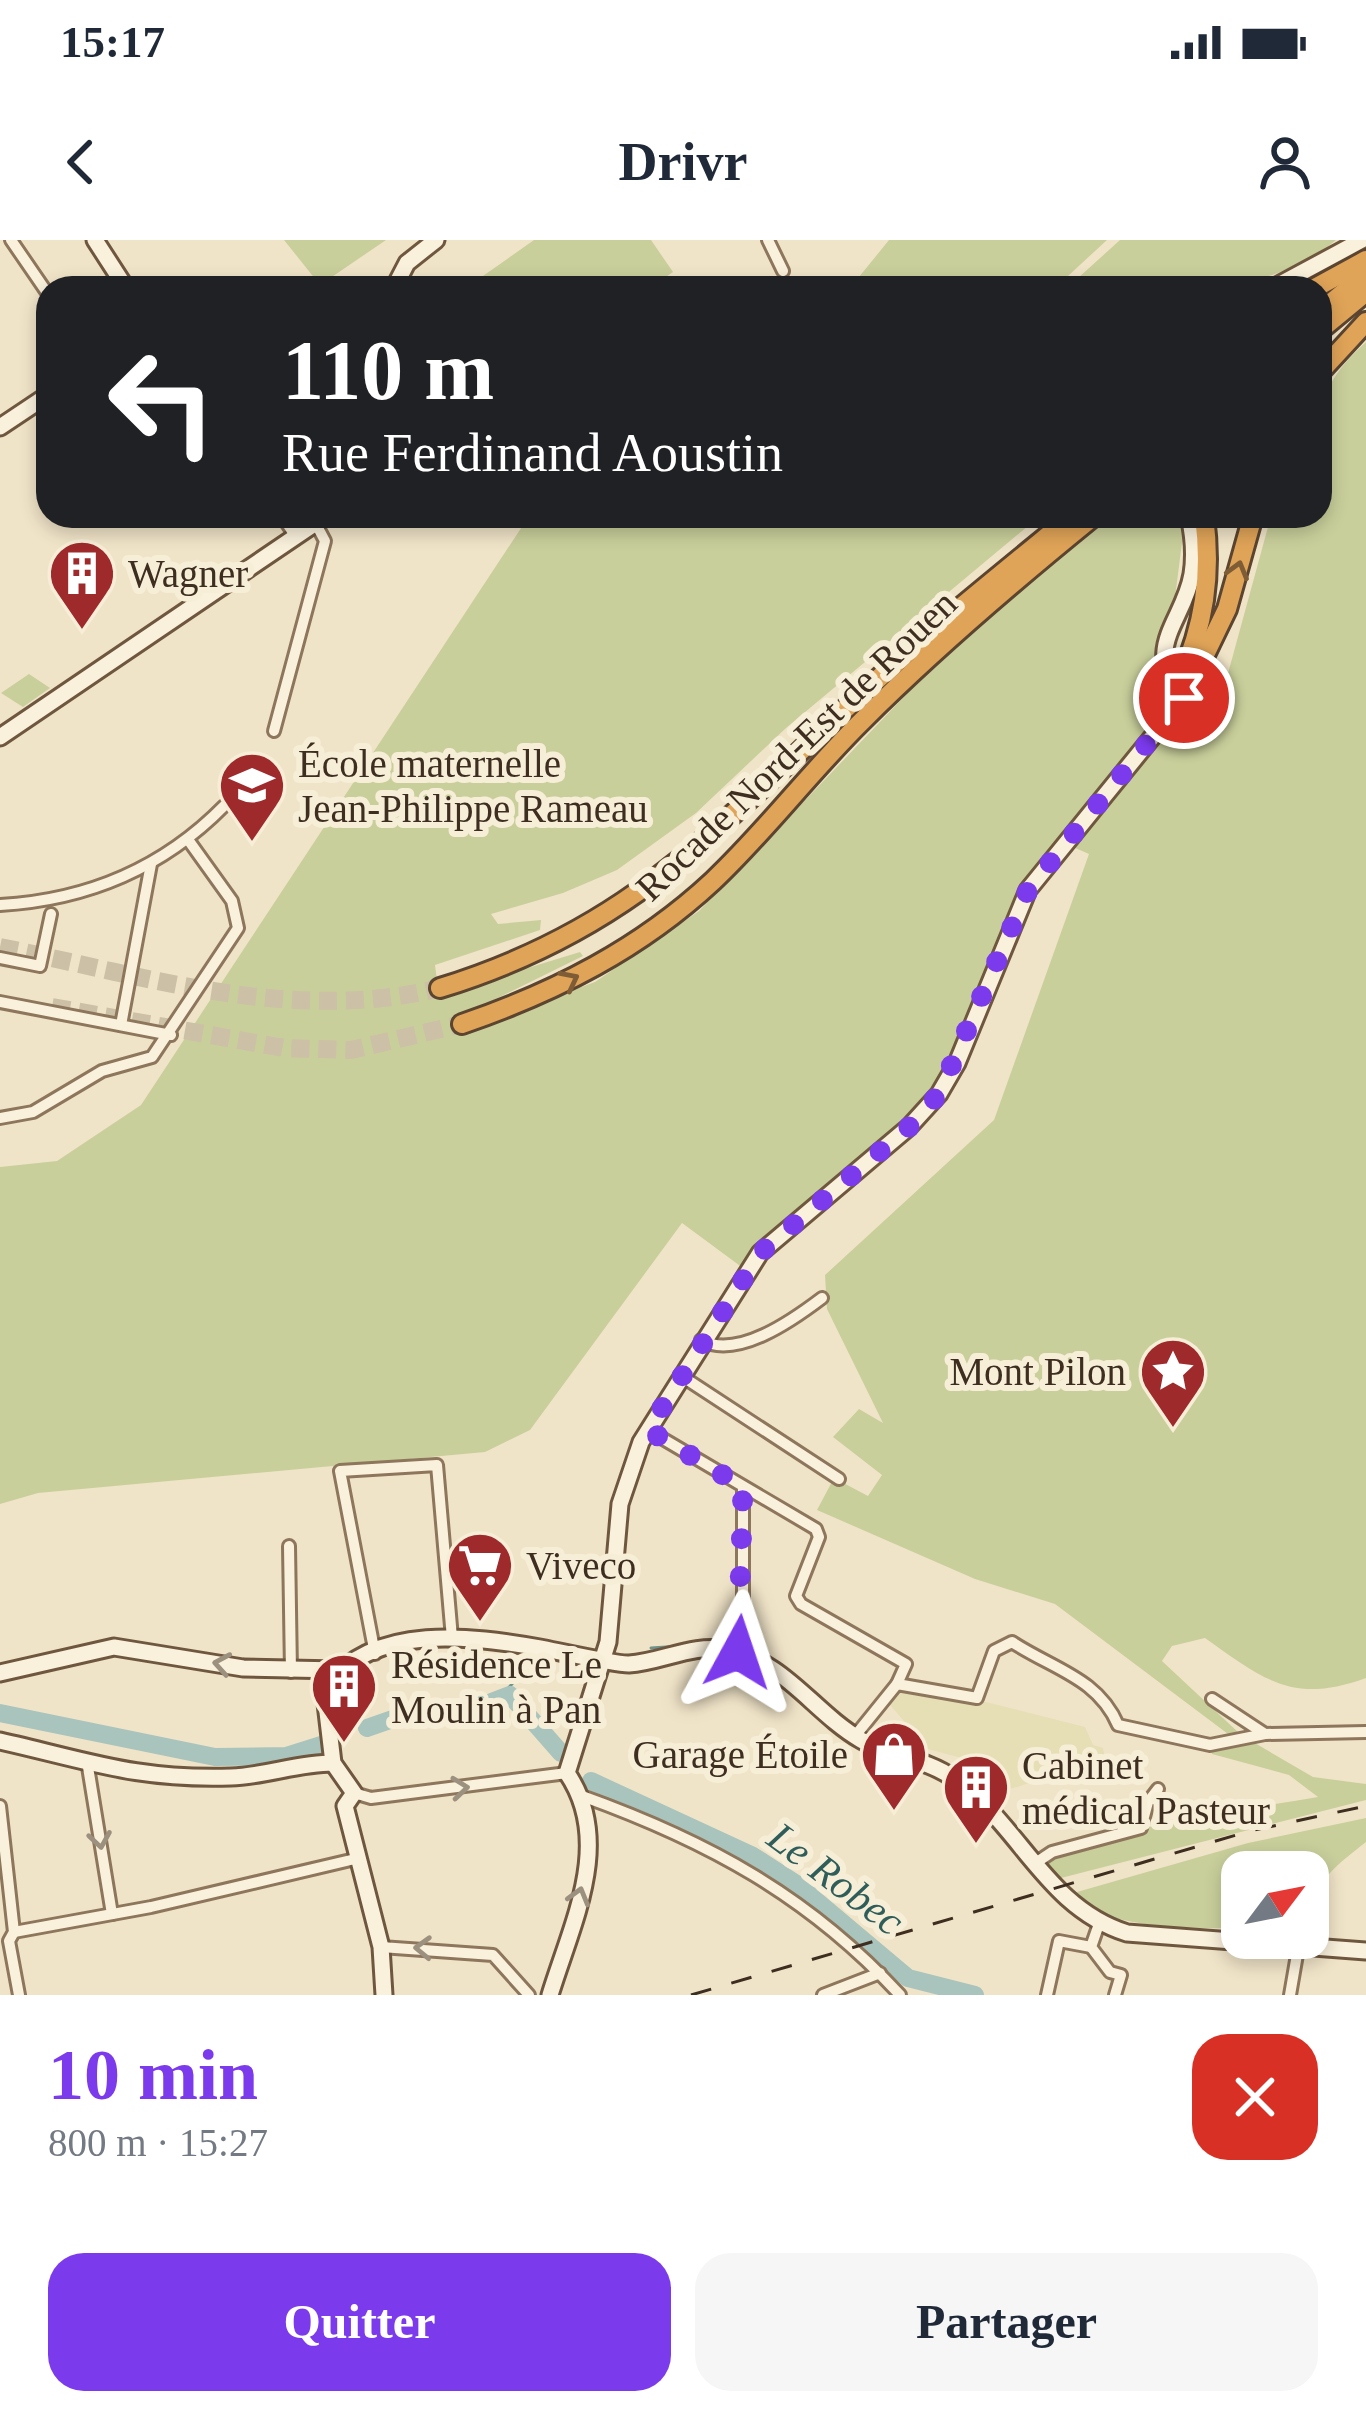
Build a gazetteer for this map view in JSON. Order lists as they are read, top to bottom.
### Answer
{
  "streets": {
    "highway": ["Rocade Nord-Est de Rouen"]
  },
  "water": ["Le Robec"],
  "places": {
    "building": ["Wagner", "Résidence Le Moulin à Pan", "Cabinet médical Pasteur"],
    "school or university": ["École maternelle Jean-Philippe Rameau"],
    "place": ["Mont Pilon"],
    "supermarket": ["Viveco"],
    "shop": ["Garage Étoile"]
  },
  "north": "top right",
  "page": {
    "status": "15:17",
    "header": "Drivr",
    "turn": ["110 m", "Rue Ferdinand Aoustin"],
    "heading": ["10 min", "800 m · 15:27"],
    "buttons": ["Quitter", "Partager"]
  }
}
